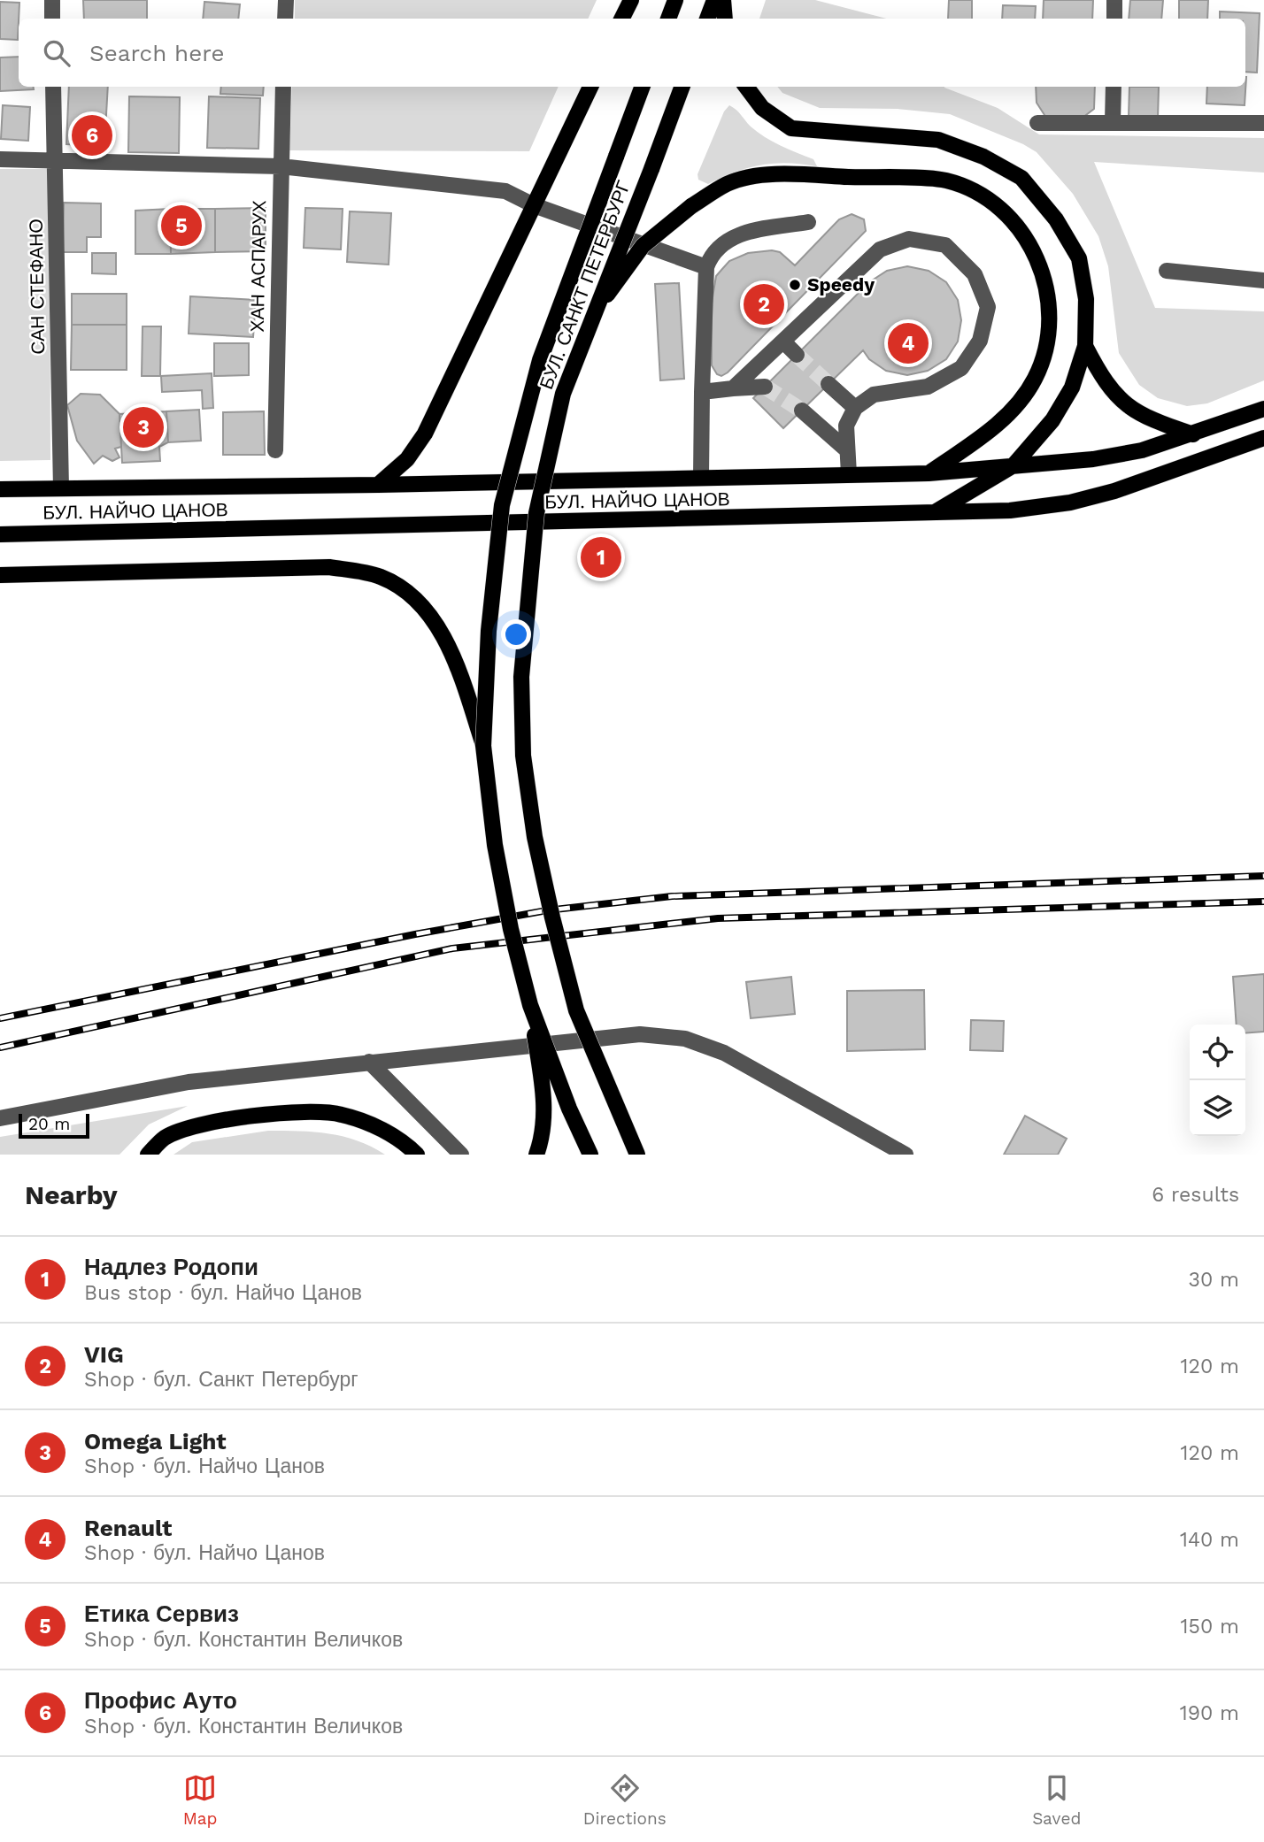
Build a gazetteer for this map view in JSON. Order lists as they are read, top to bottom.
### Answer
{
  "streets": {
    "main road": ["БУЛ. САНКТ ПЕТЕРБУРГ", "БУЛ. НАЙЧО ЦАНОВ"],
    "street": ["ХАН АСПАРУХ", "САН СТЕФАНО"]
  },
  "crossings": [
    ["САН СТЕФАНО", "БУЛ. НАЙЧО ЦАНОВ"]
  ],
  "places": ["Speedy"],
  "scale_bar": "20 m",
  "page": {
    "search": "Search here",
    "pins": [
      "6",
      "5",
      "2",
      "4",
      "3",
      "1"
    ],
    "scale": "20 m",
    "heading": ["Nearby", "6 results"],
    "list": [
      {
        "mark": "1",
        "name": "Надлез Родопи",
        "note": "Bus stop · бул. Найчо Цанов",
        "value": "30 m"
      },
      {
        "mark": "2",
        "name": "VIG",
        "note": "Shop · бул. Санкт Петербург",
        "value": "120 m"
      },
      {
        "mark": "3",
        "name": "Omega Light",
        "note": "Shop · бул. Найчо Цанов",
        "value": "120 m"
      },
      {
        "mark": "4",
        "name": "Renault",
        "note": "Shop · бул. Найчо Цанов",
        "value": "140 m"
      },
      {
        "mark": "5",
        "name": "Етика Сервиз",
        "note": "Shop · бул. Константин Величков",
        "value": "150 m"
      },
      {
        "mark": "6",
        "name": "Профис Ауто",
        "note": "Shop · бул. Константин Величков",
        "value": "190 m"
      }
    ],
    "nav": ["Map", "Directions", "Saved"]
  }
}
